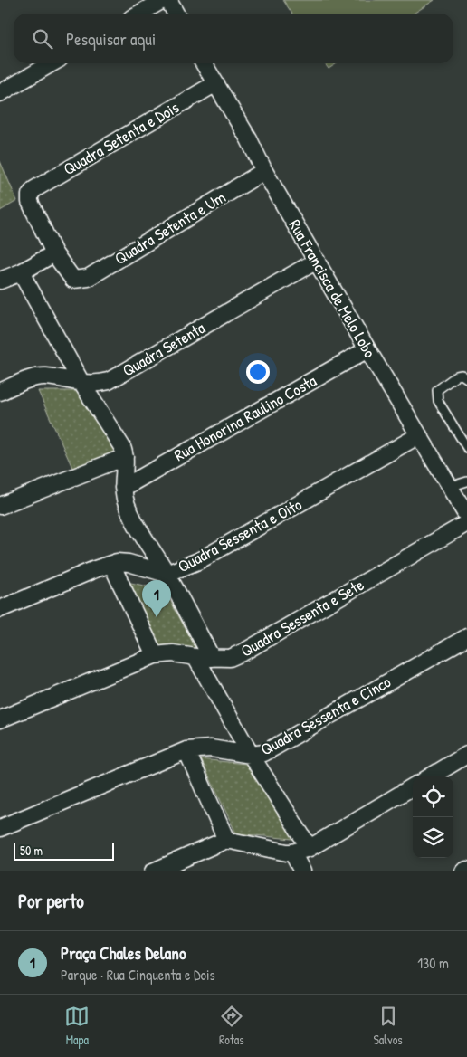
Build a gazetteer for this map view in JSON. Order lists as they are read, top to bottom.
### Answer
{
  "streets": {
    "street": [
      "Quadra Setenta e Dois",
      "Quadra Setenta e Um",
      "Rua Francisca de Melo Lobo",
      "Quadra Setenta",
      "Rua Honorina Raulino Costa",
      "Quadra Sessenta e Oito",
      "Quadra Sessenta e Sete",
      "Quadra Sessenta e Cinco"
    ]
  },
  "crossings": [
    ["Quadra Setenta e Dois", "Quadra Setenta e Um"],
    ["Quadra Setenta e Dois", "Rua Francisca de Melo Lobo"],
    ["Quadra Setenta e Um", "Rua Francisca de Melo Lobo"],
    ["Rua Francisca de Melo Lobo", "Quadra Setenta"],
    ["Rua Francisca de Melo Lobo", "Rua Honorina Raulino Costa"],
    ["Rua Francisca de Melo Lobo", "Quadra Sessenta e Oito"]
  ],
  "scale_bar": "50 m",
  "page": {
    "search": "Pesquisar aqui",
    "pins": "1",
    "scale": "50 m",
    "heading": "Por perto",
    "list": [
      {
        "mark": "1",
        "name": "Praça Chales Delano",
        "note": "Parque · Rua Cinquenta e Dois",
        "value": "130 m"
      }
    ],
    "nav": ["Mapa", "Rotas", "Salvos"]
  }
}
